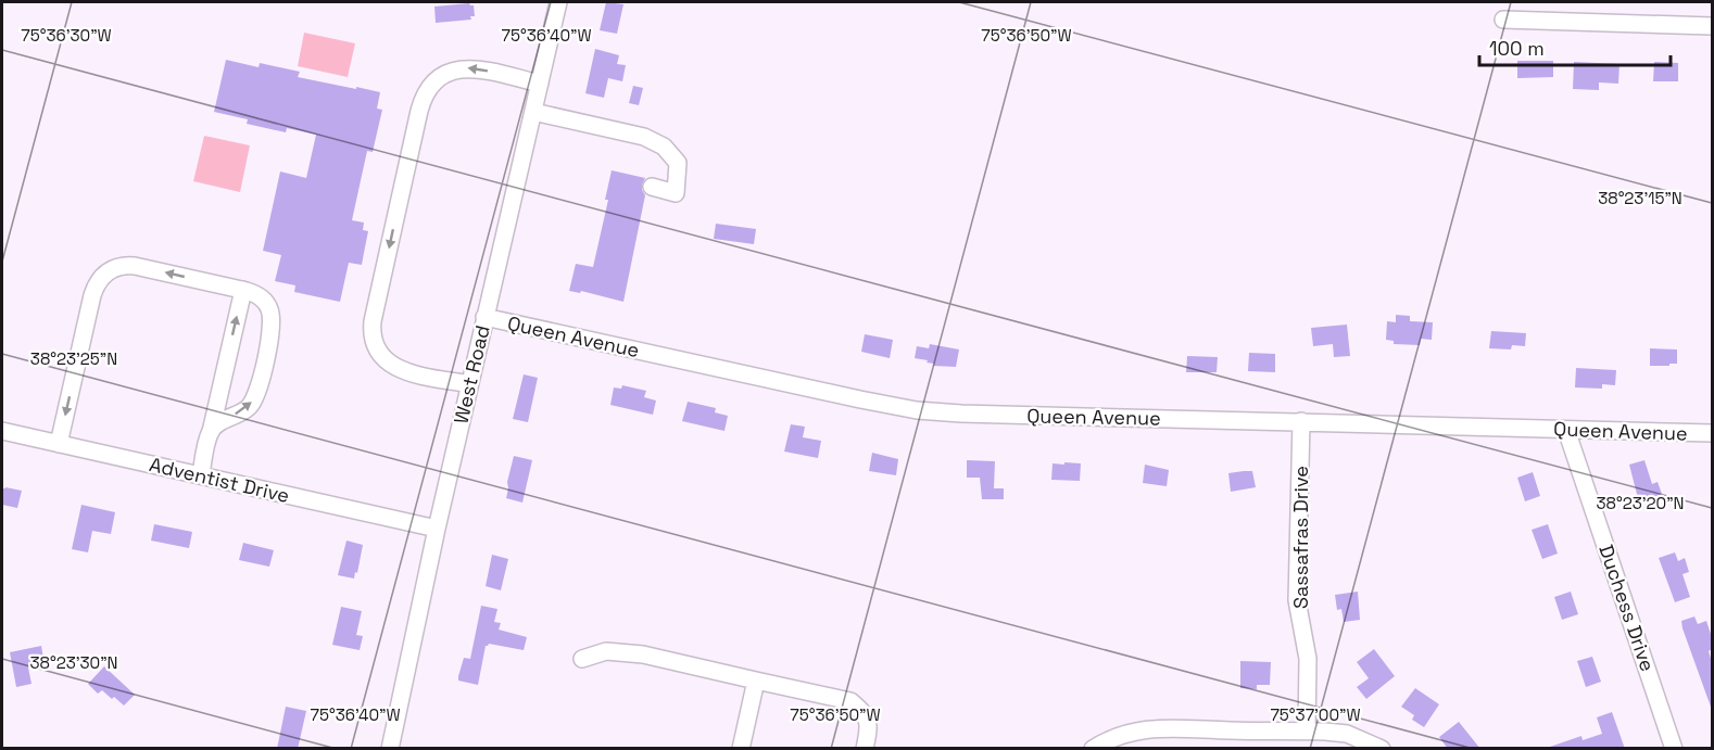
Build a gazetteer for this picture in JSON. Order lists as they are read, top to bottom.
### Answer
{
  "streets": {
    "street": [
      "Queen Avenue",
      "West Road",
      "Adventist Drive",
      "Sassafras Drive",
      "Duchess Drive"
    ]
  },
  "crossings": [
    ["Queen Avenue", "West Road"],
    ["Queen Avenue", "Sassafras Drive"],
    ["Queen Avenue", "Duchess Drive"],
    ["West Road", "Adventist Drive"]
  ],
  "scale_bar": "100 m",
  "coordinates": [
    "75°36'30\"W",
    "75°36'40\"W",
    "75°36'50\"W",
    "38°23'15\"N",
    "38°23'25\"N",
    "38°23'20\"N",
    "38°23'30\"N",
    "75°37'00\"W"
  ]
}
